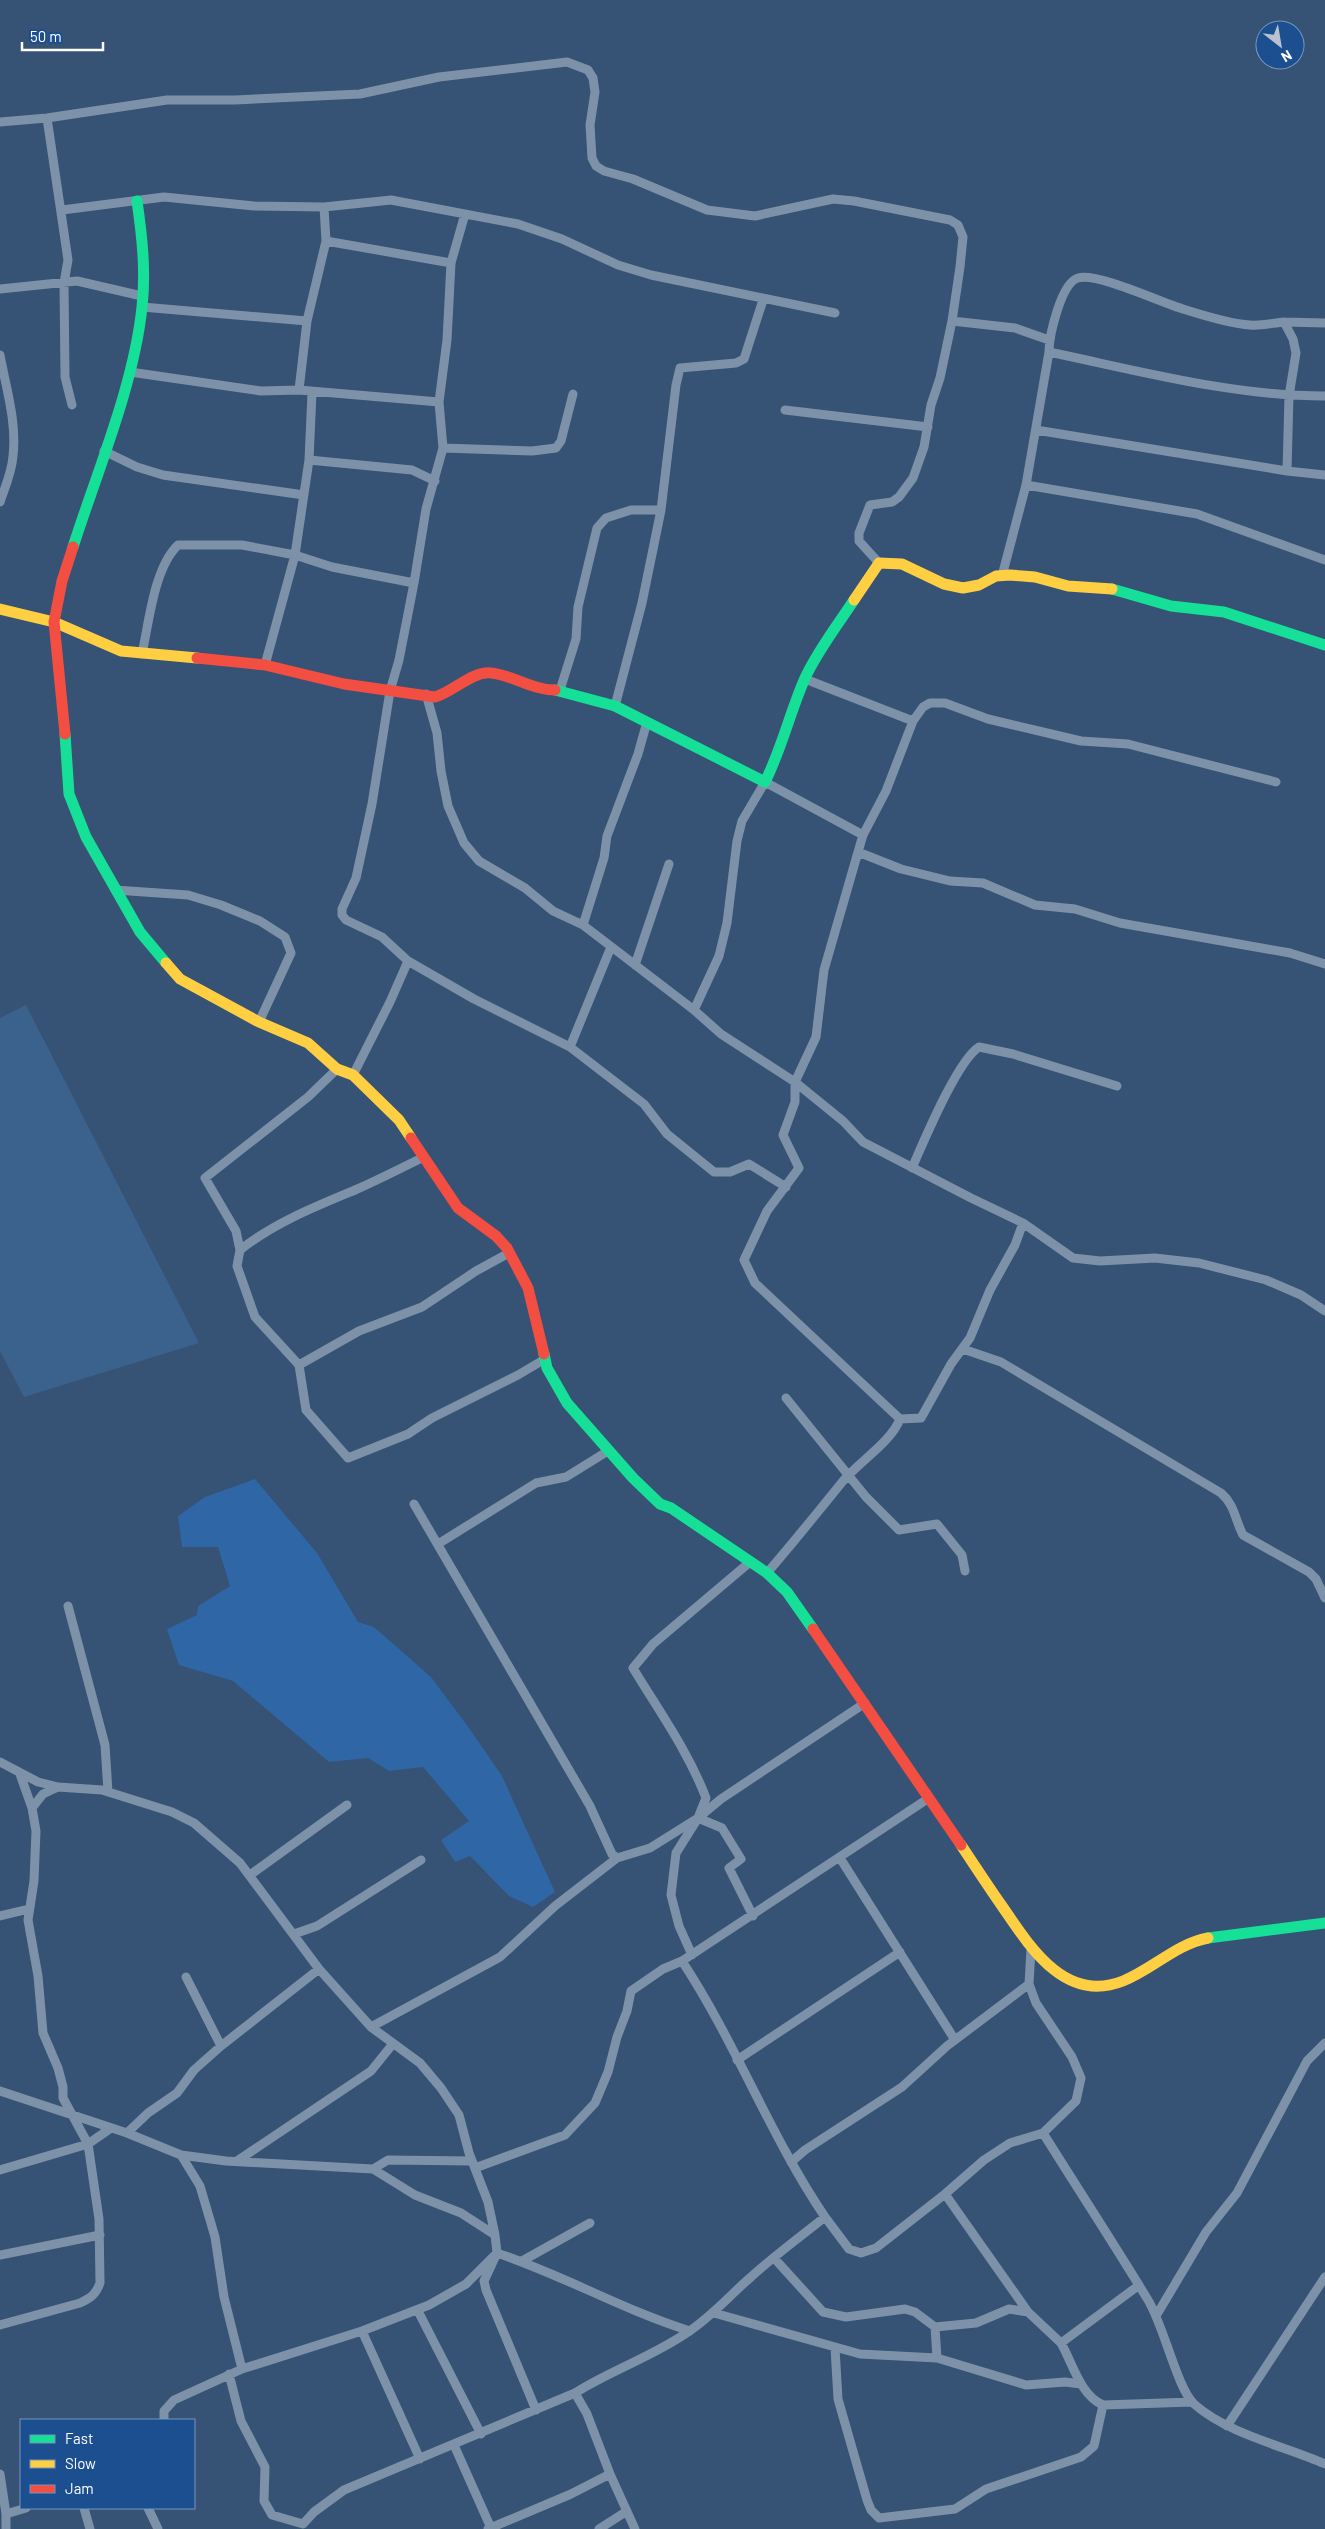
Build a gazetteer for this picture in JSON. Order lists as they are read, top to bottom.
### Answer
{
  "legend": ["Fast", "Slow", "Jam"],
  "scale_bar": "50 m",
  "north": "bottom right"
}
